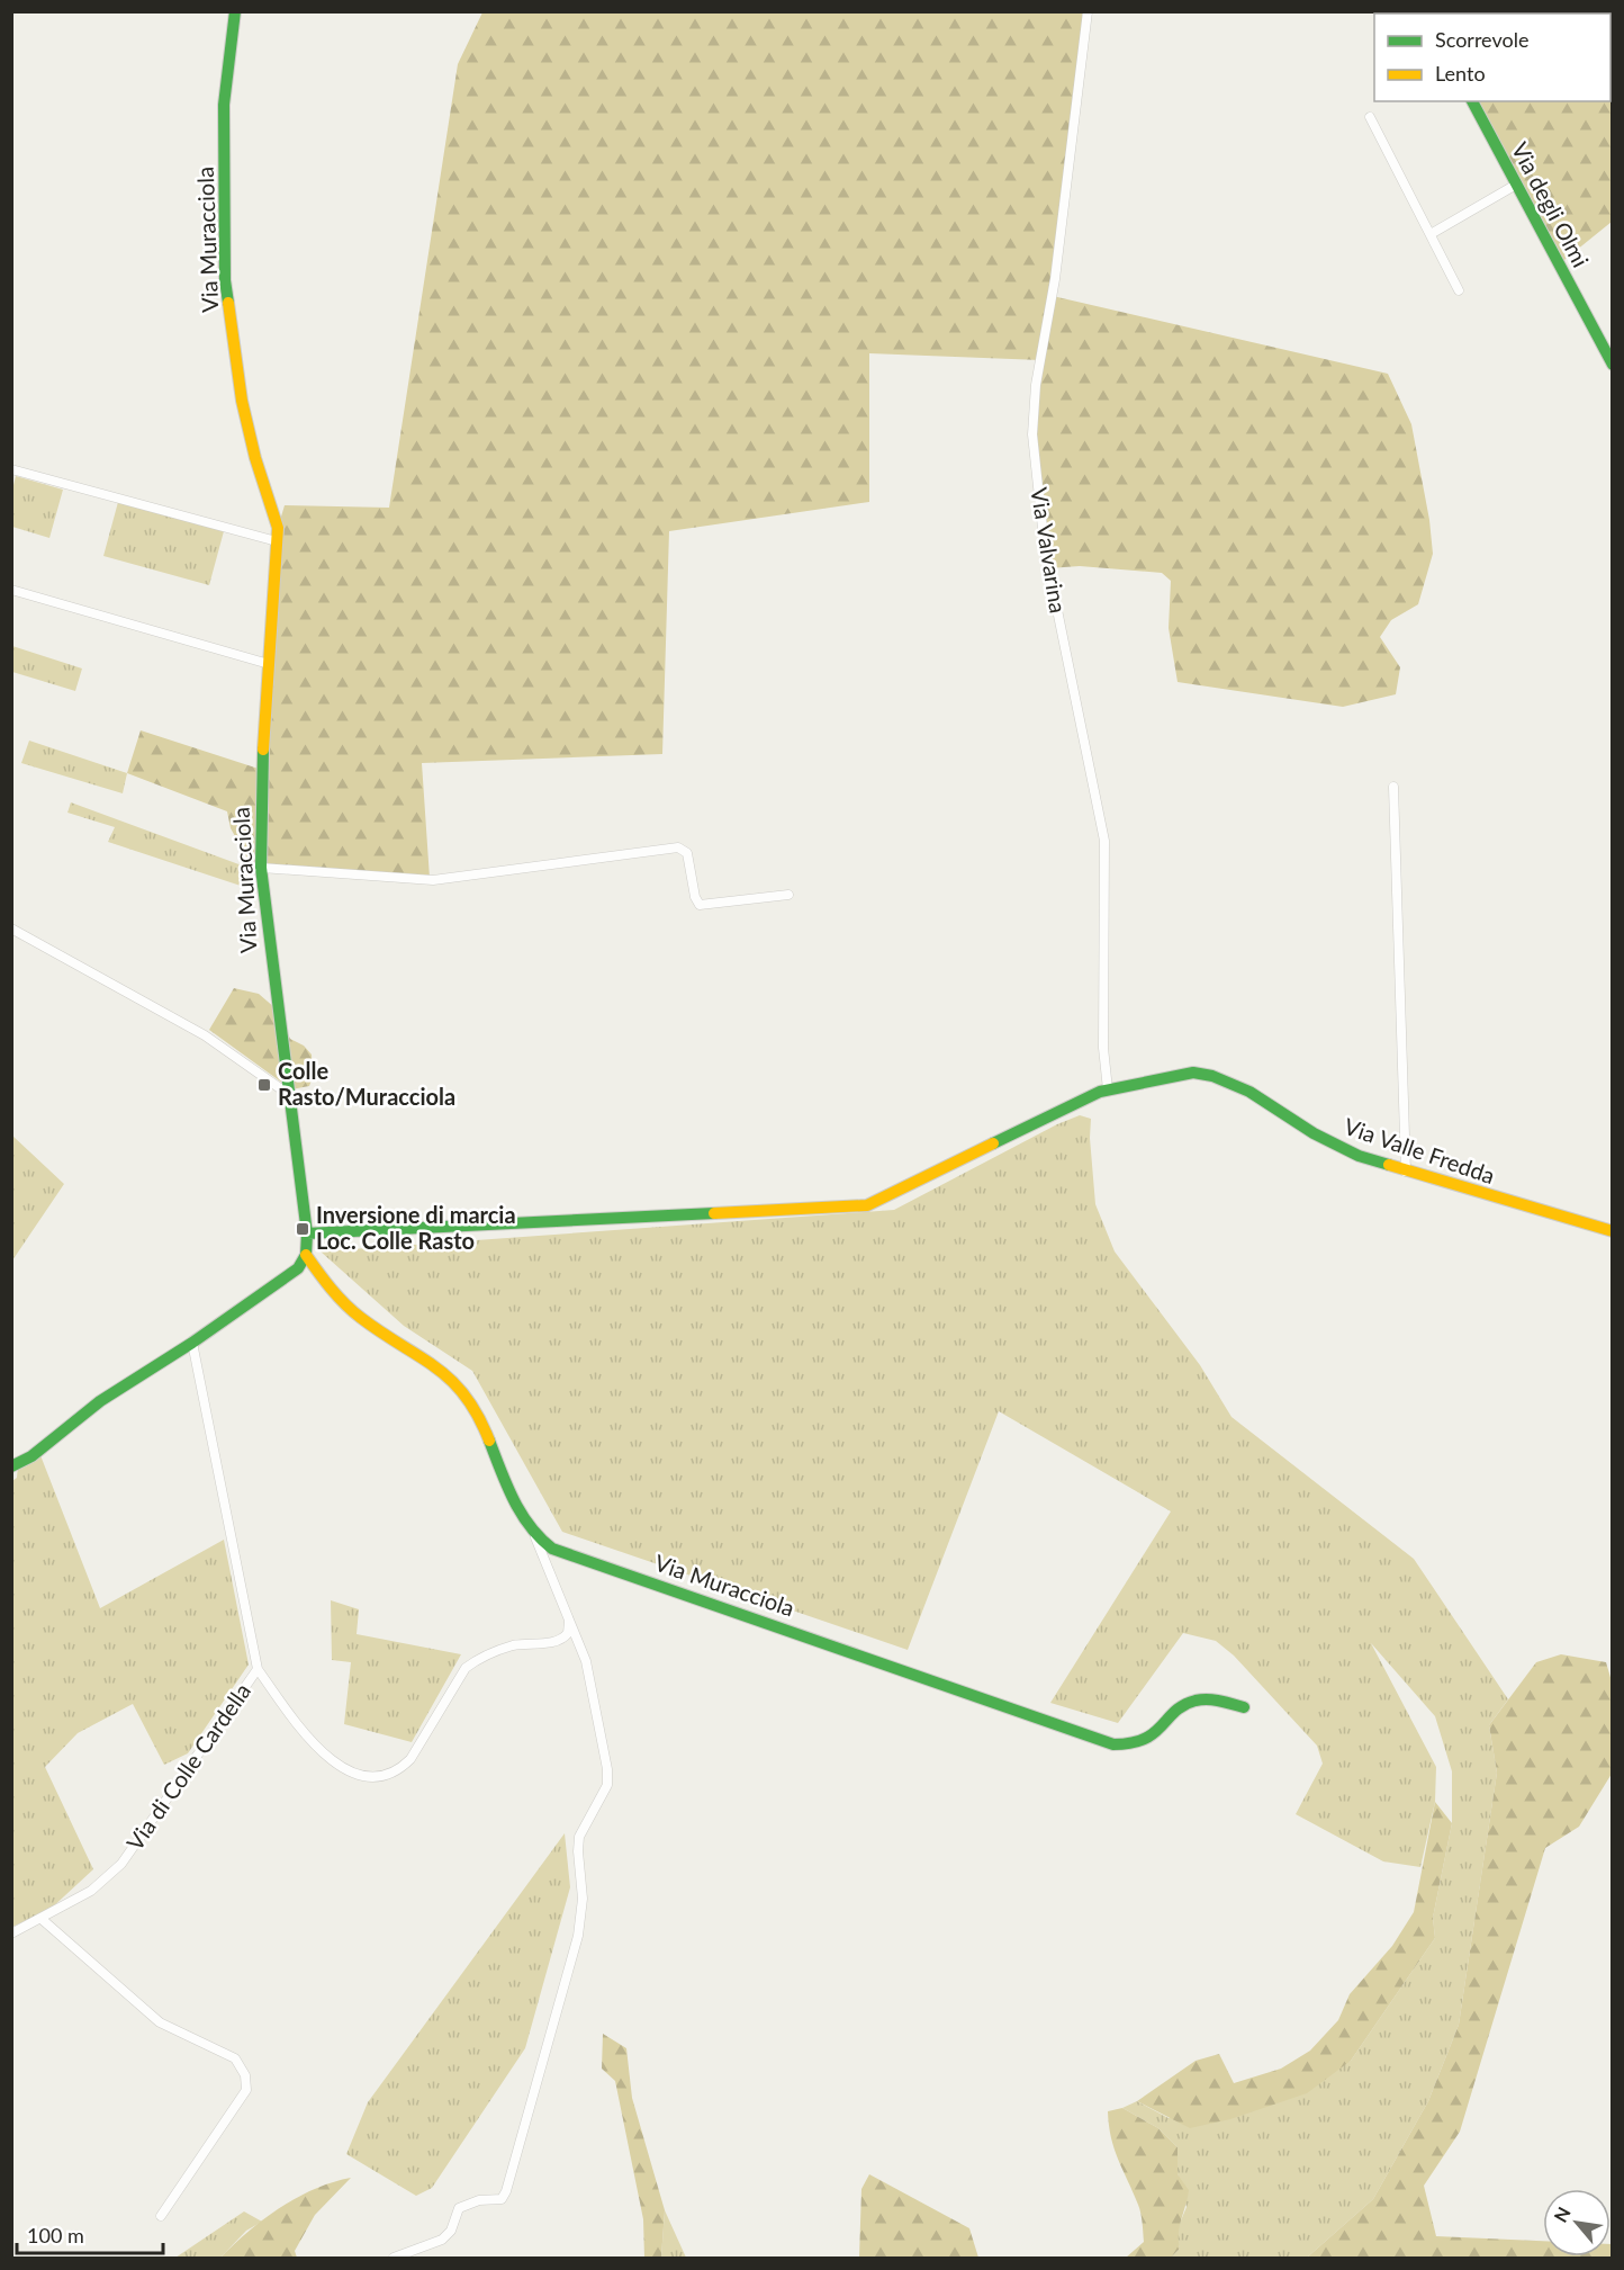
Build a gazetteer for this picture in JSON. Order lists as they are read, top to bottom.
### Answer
{
  "streets": {
    "street": [
      "Via degli Olmi",
      "Via Muracciola",
      "Via Valvarina",
      "Via Valle Fredda",
      "Via di Colle Cardella"
    ]
  },
  "crossings": [
    ["Via Muracciola", "Via Valle Fredda"],
    ["Via Valvarina", "Via Valle Fredda"]
  ],
  "places": {
    "transit": ["Colle Rasto/Muracciola", "Inversione di marcia Loc. Colle Rasto"]
  },
  "legend": ["Scorrevole", "Lento"],
  "scale_bar": "100 m",
  "north": "top left"
}
